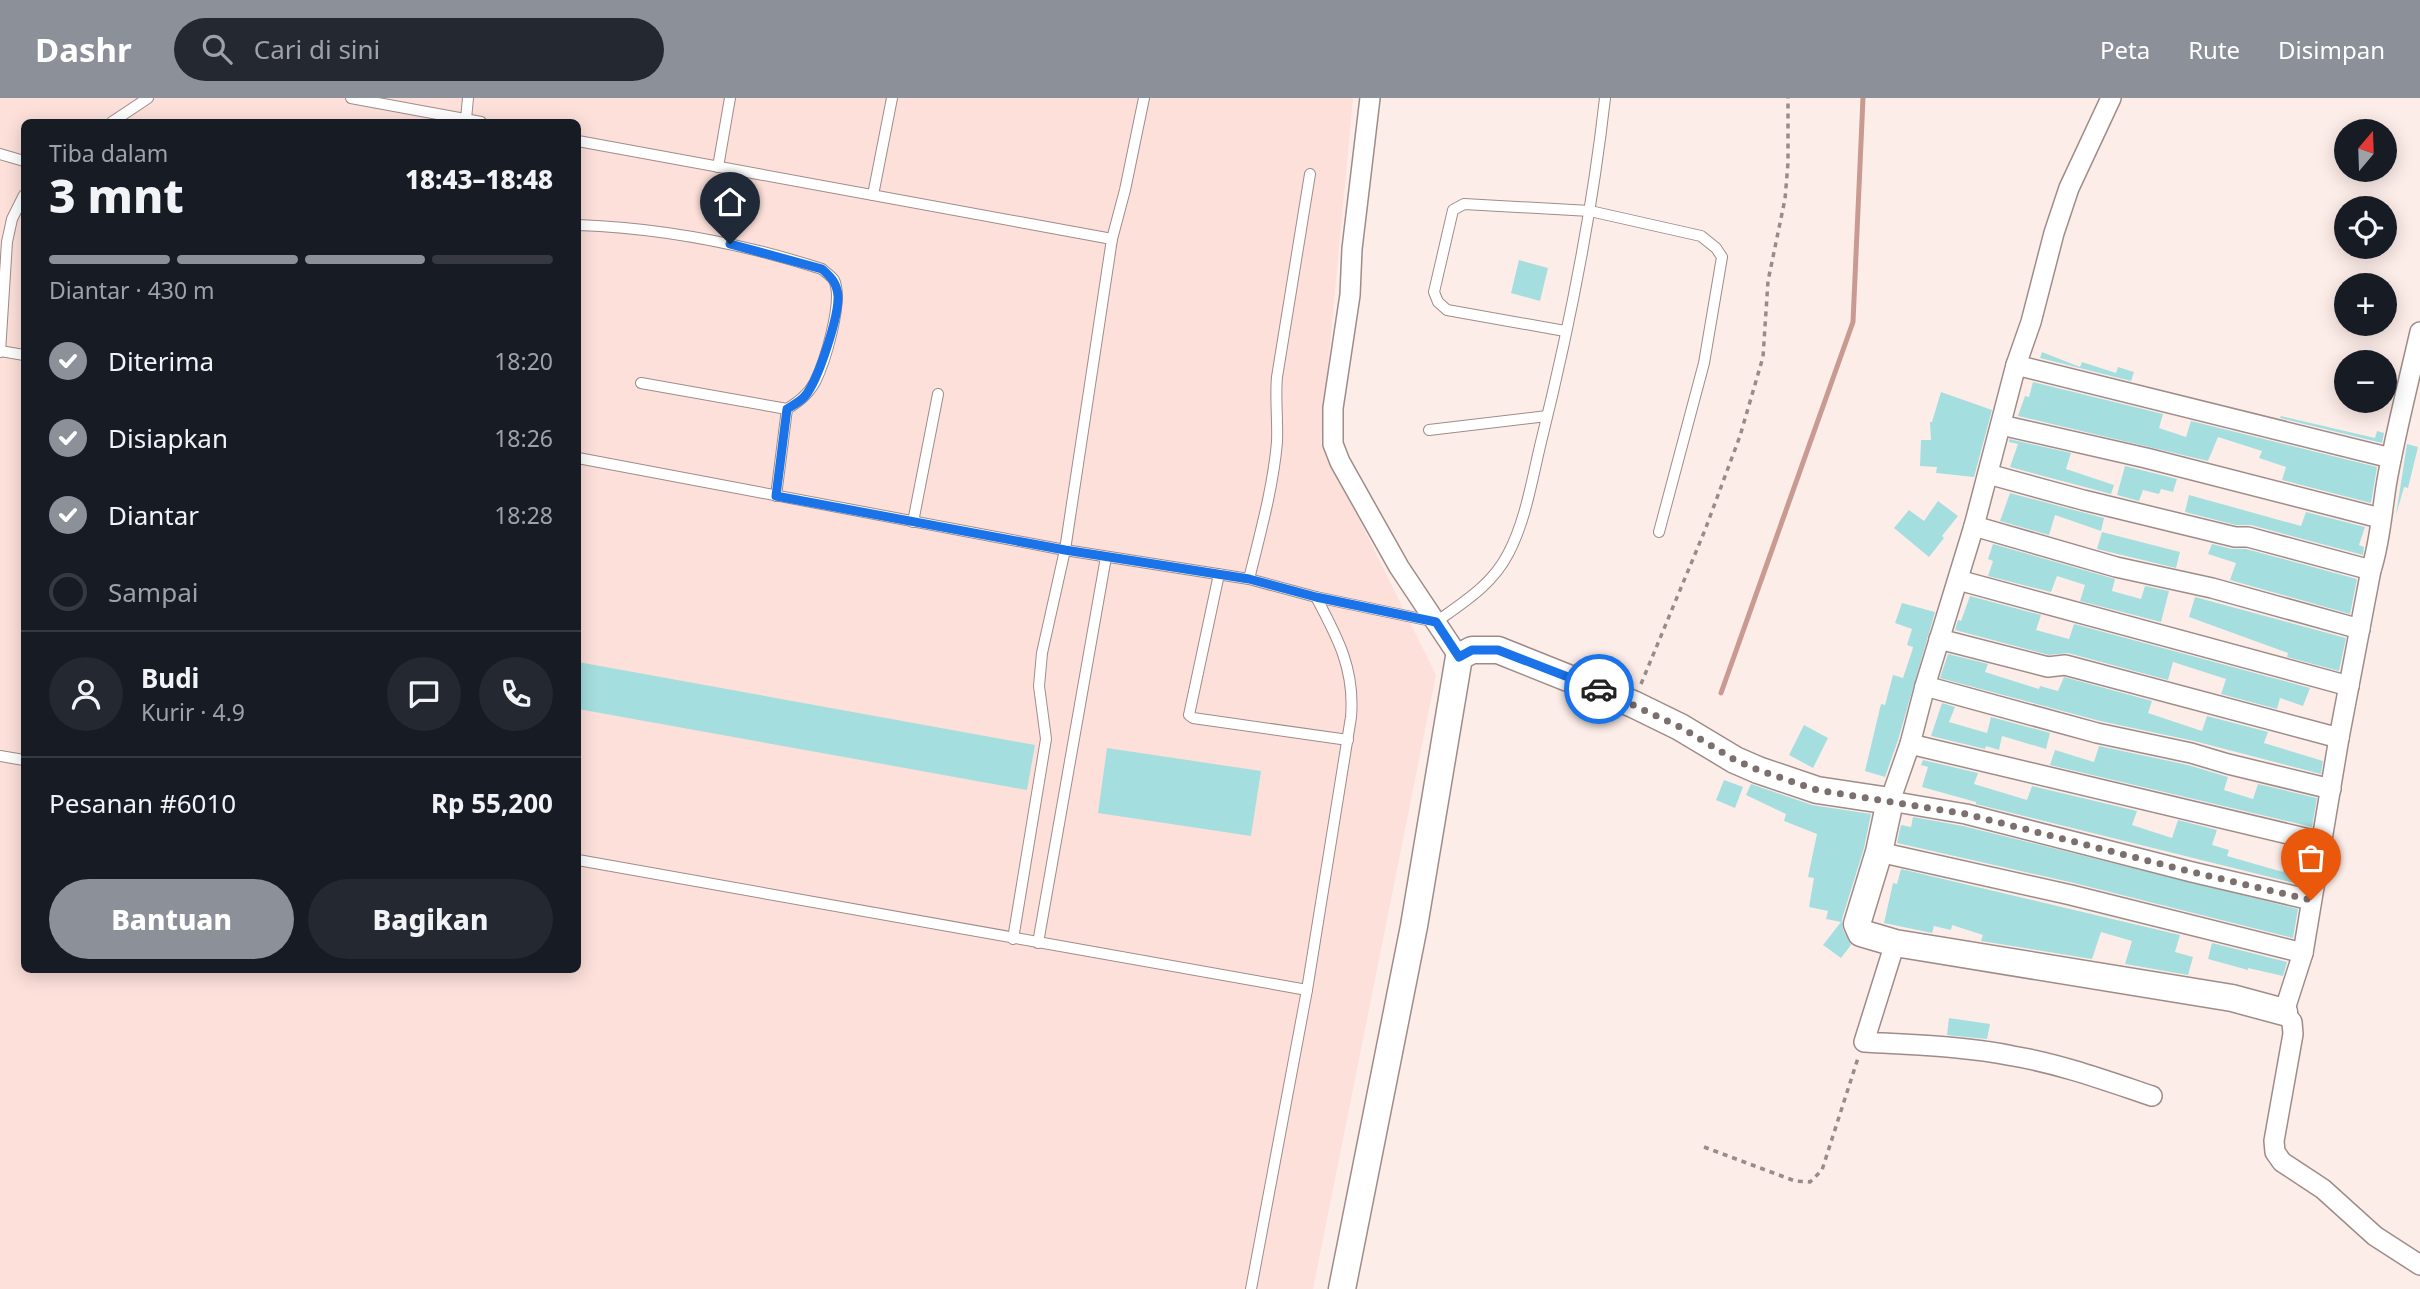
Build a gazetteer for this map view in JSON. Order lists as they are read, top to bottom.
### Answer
{
  "north": "top",
  "page": {
    "header": "Dashr",
    "search": "Cari di sini",
    "nav": ["Peta", "Rute", "Disimpan"],
    "map_buttons": ["+", "−"],
    "heading": ["3 mnt", "Tiba dalam", "18:43–18:48"],
    "panel": [
      "Budi",
      "Kurir · 4.9",
      "Pesanan #6010",
      "Rp 55,200"
    ],
    "bar": "Diantar · 430 m",
    "list": [
      ["Diterima", "18:20"],
      ["Disiapkan", "18:26"],
      ["Diantar", "18:28"],
      "Sampai"
    ],
    "buttons": ["Bantuan", "Bagikan"]
  }
}
